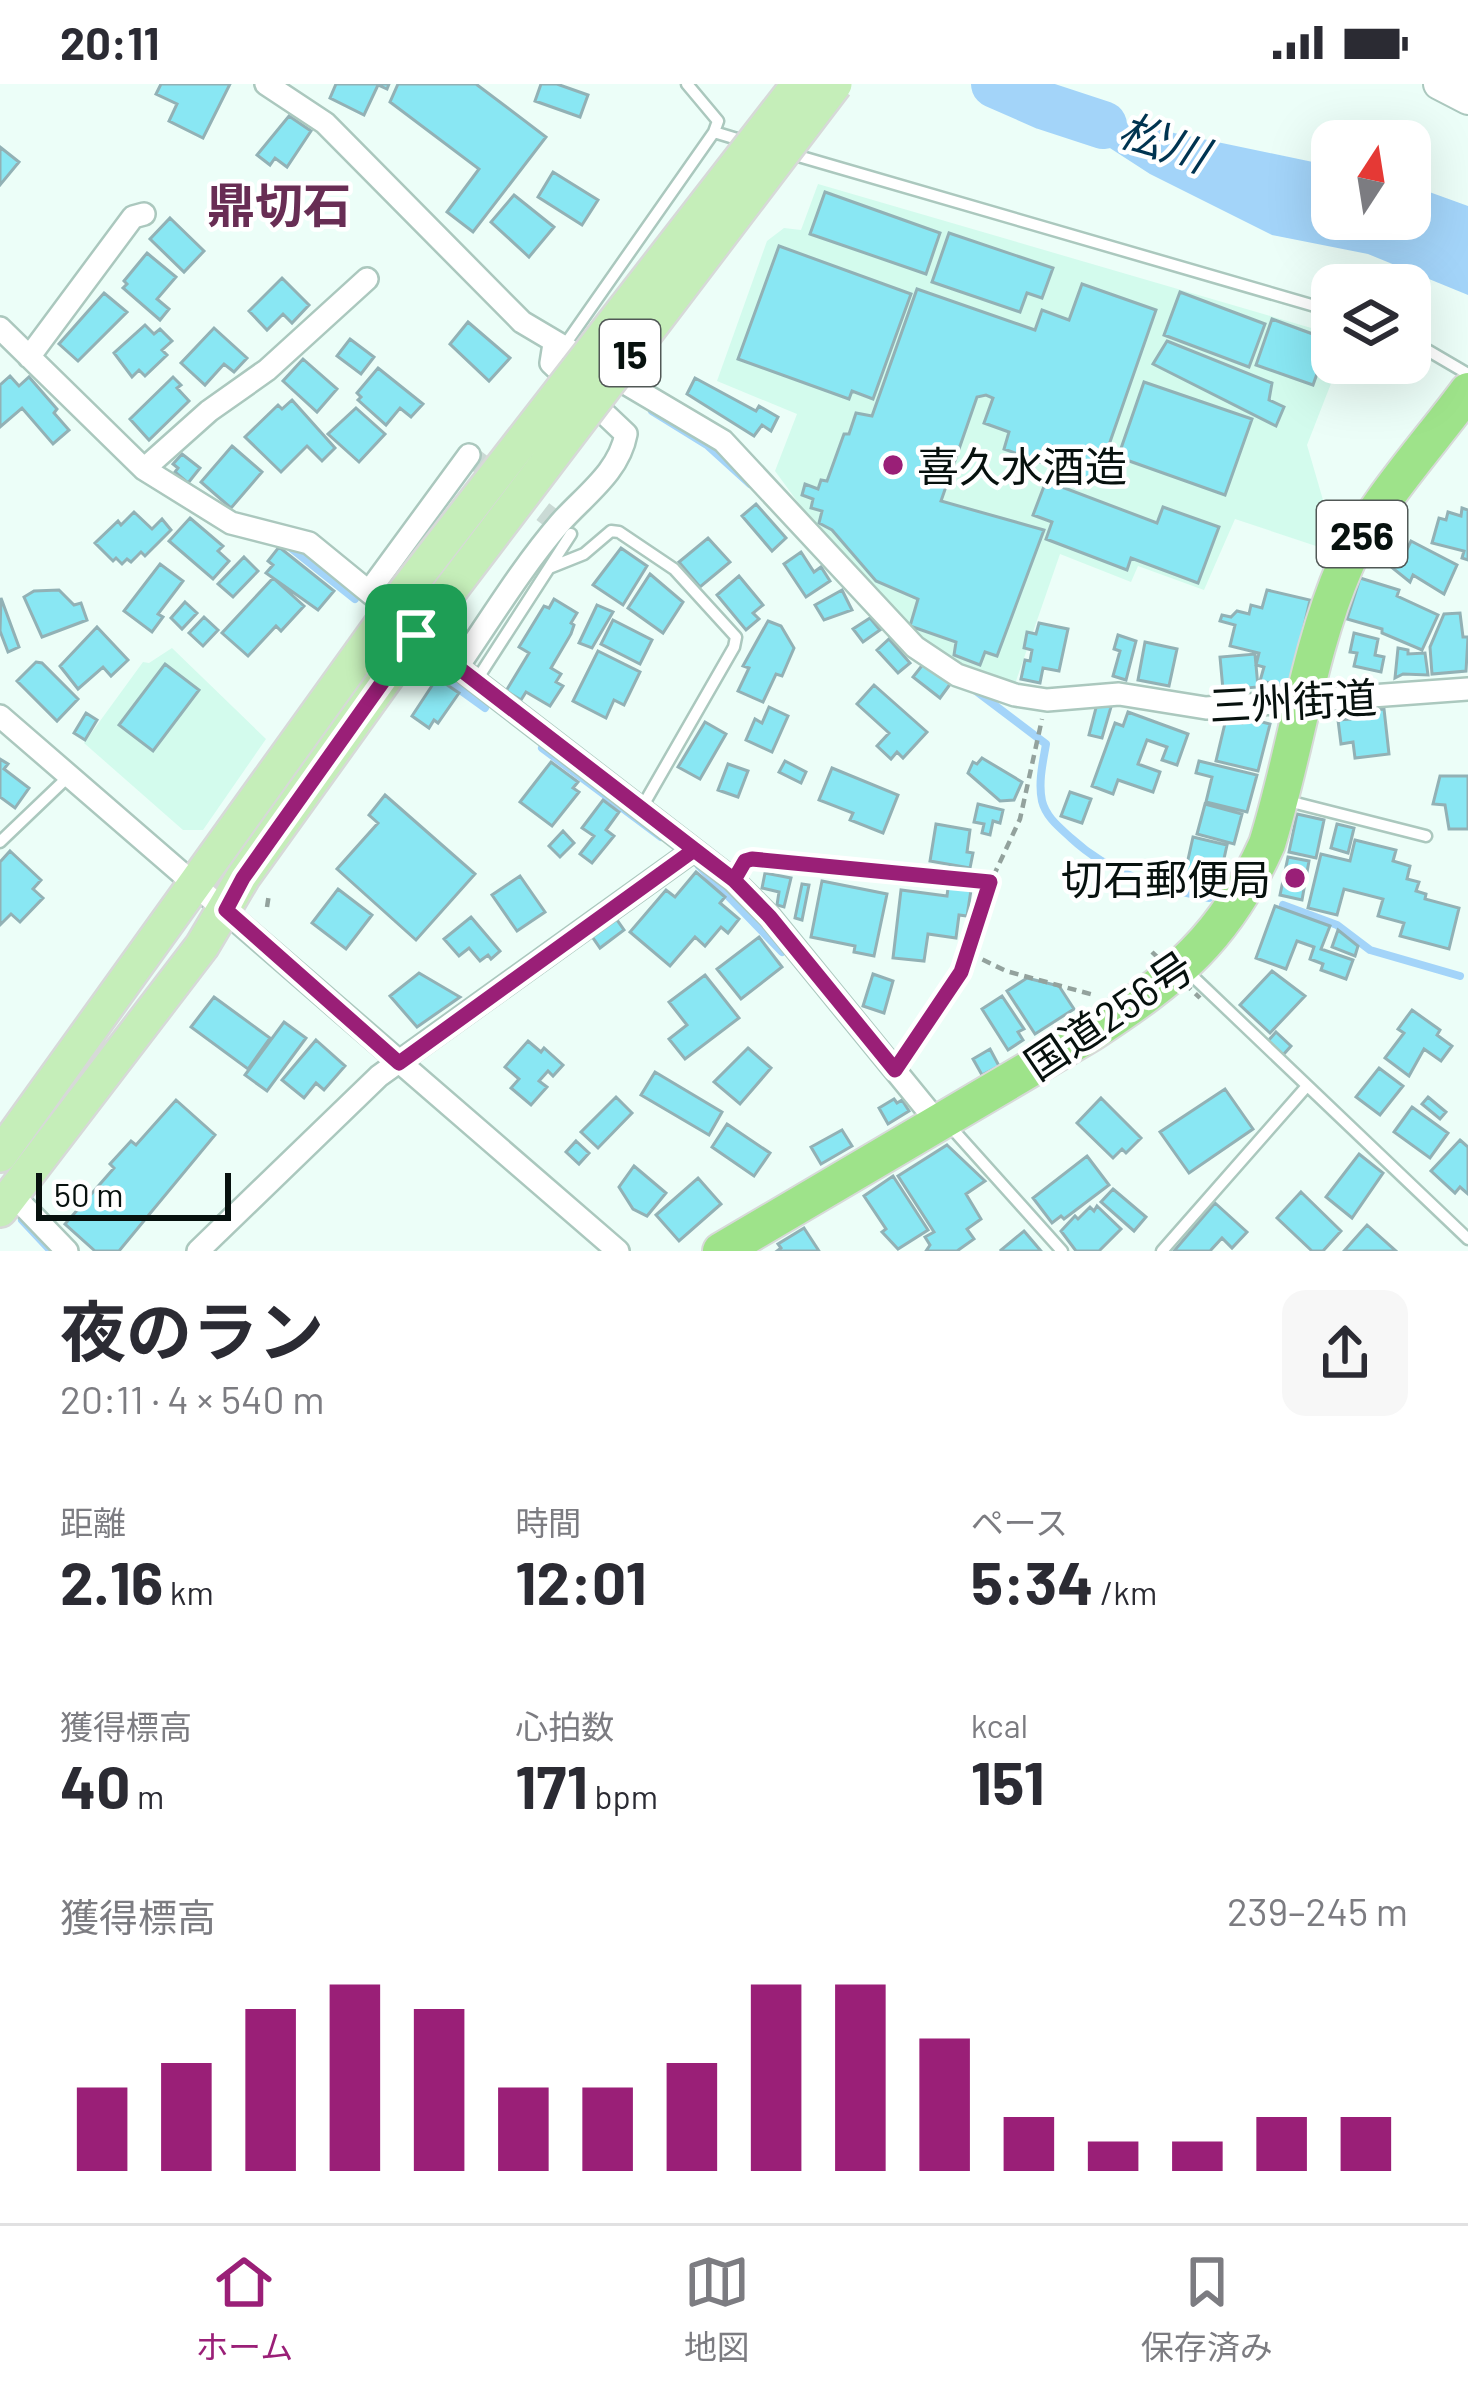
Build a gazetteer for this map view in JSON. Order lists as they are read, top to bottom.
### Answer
{
  "streets": {
    "highway": ["256", "国道256号"],
    "main road": ["15"],
    "street": ["三州街道"]
  },
  "crossings": [
    ["三州街道", "国道256号"]
  ],
  "districts": ["鼎切石"],
  "water": ["松川"],
  "places": ["喜久水酒造", "切石郵便局"],
  "scale_bar": "50 m",
  "north": "top",
  "page": {
    "status": "20:11",
    "scale": "50 m",
    "heading": ["夜のラン", "20:11 · 4 × 540 m"],
    "stats": [
      ["距離", "2.16 km"],
      ["時間", "12:01"],
      ["ペース", "5:34 /km"],
      ["獲得標高", "40 m"],
      ["心拍数", "171 bpm"],
      ["kcal", "151"]
    ],
    "chart": ["獲得標高", "239–245 m"],
    "tabs": ["ホーム", "地図", "保存済み"]
  }
}
